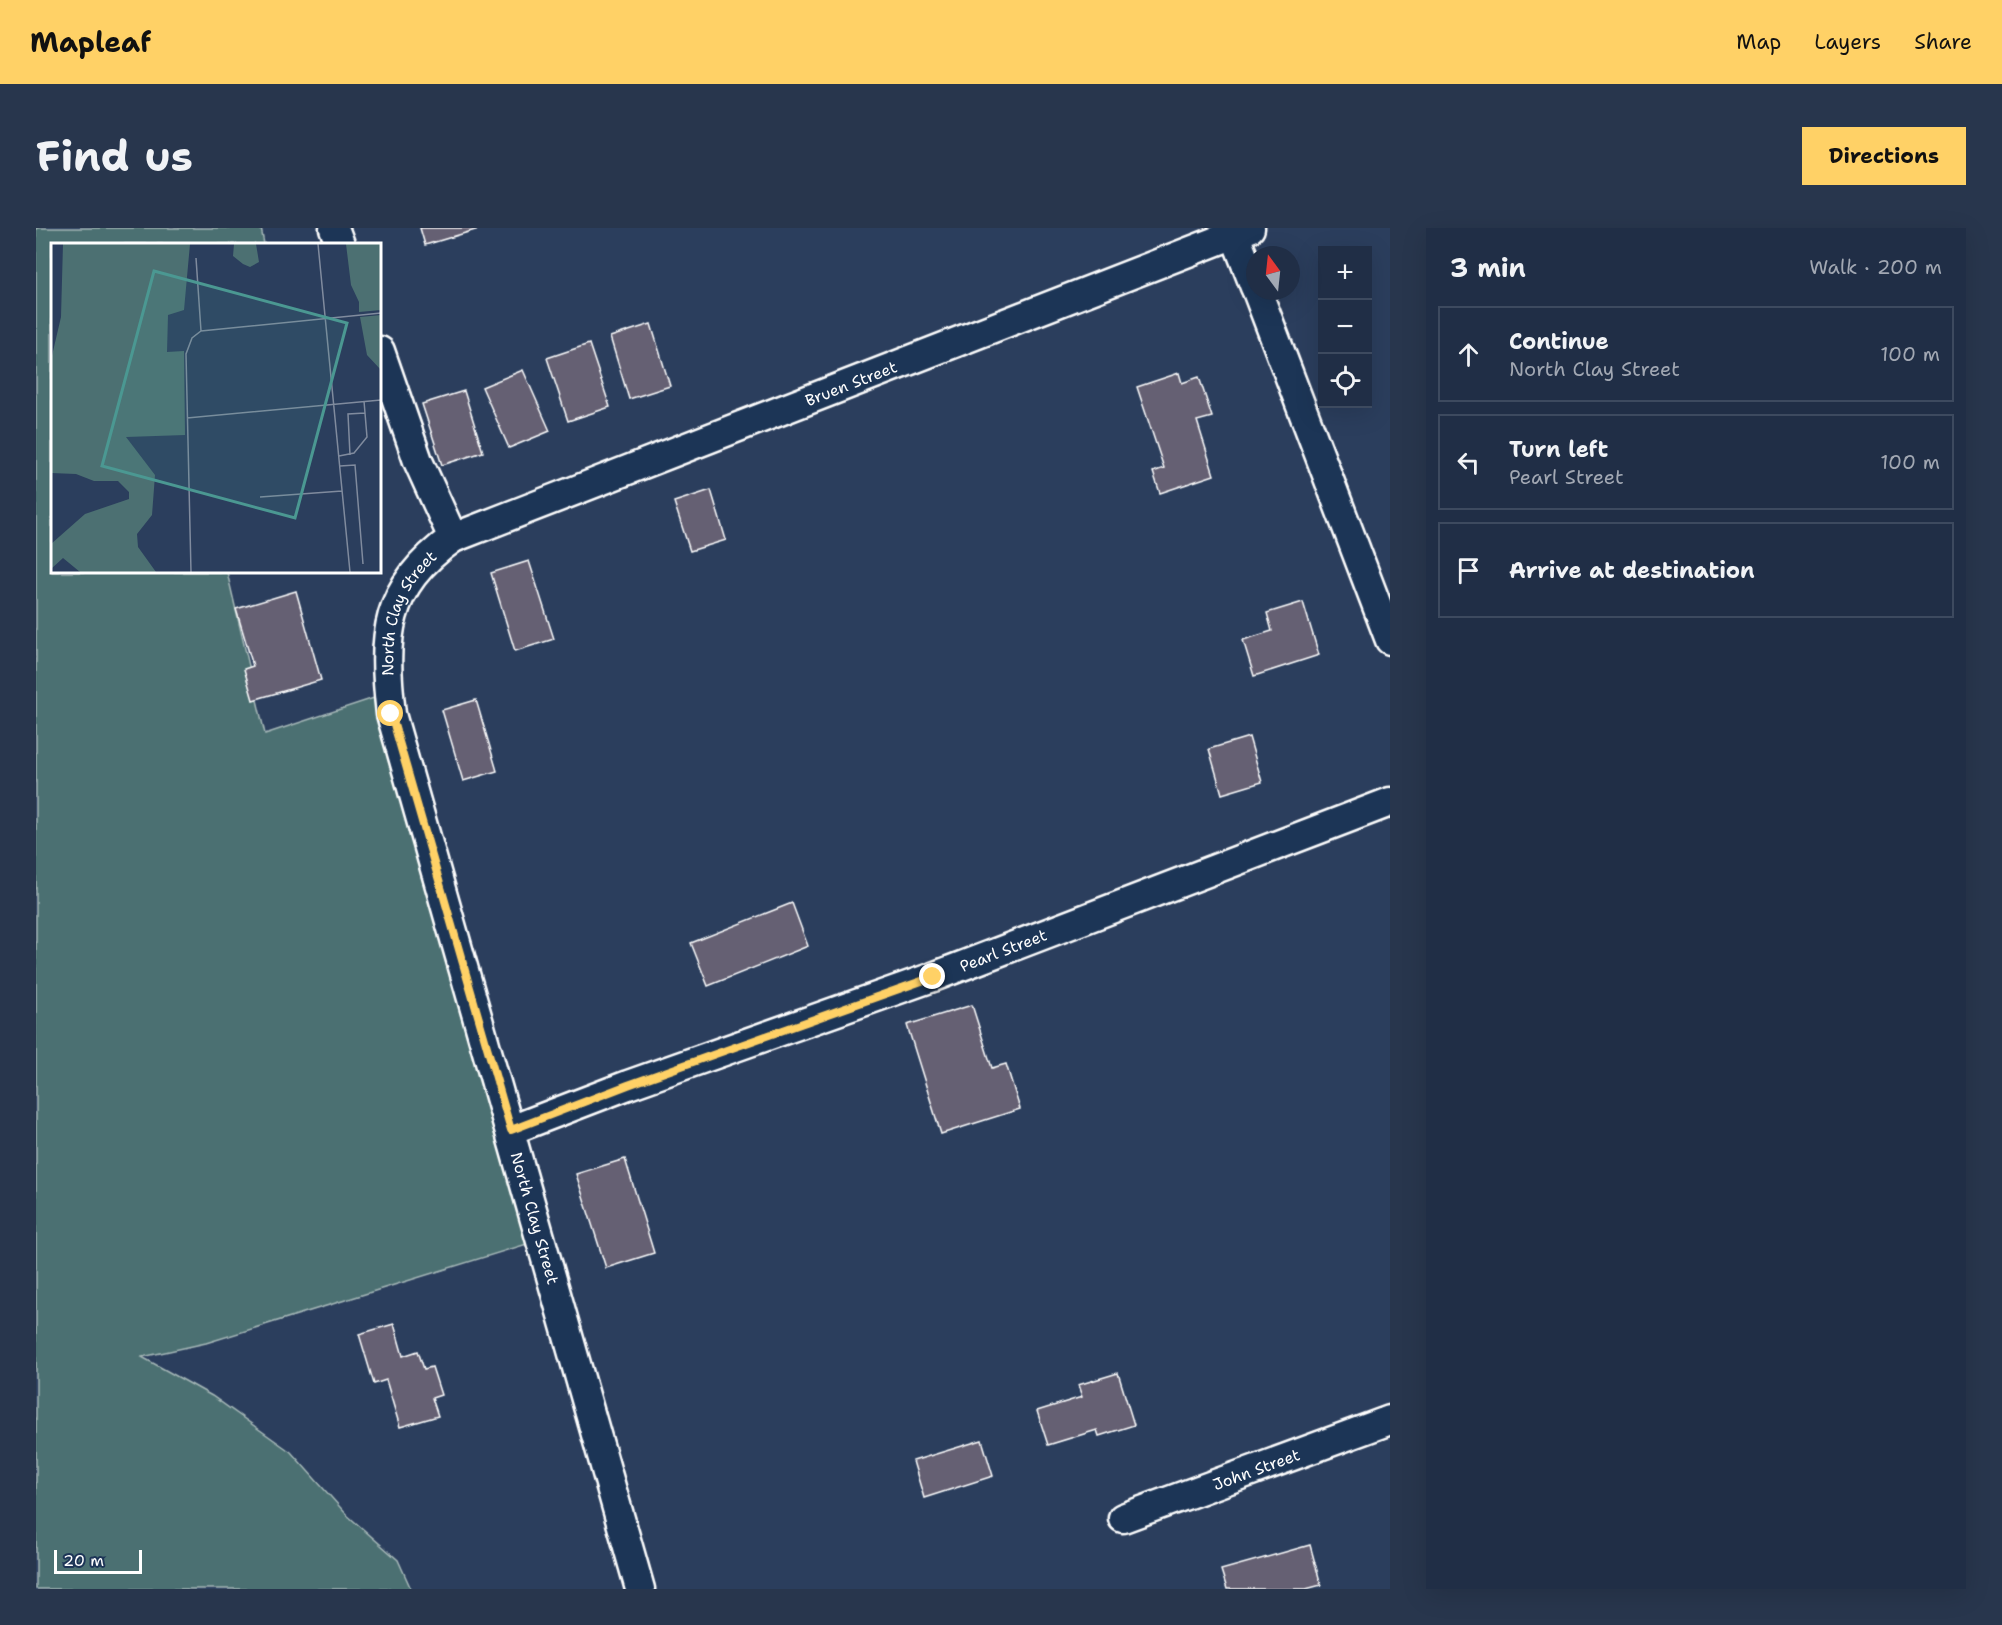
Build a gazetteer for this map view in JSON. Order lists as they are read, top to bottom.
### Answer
{
  "streets": {
    "street": [
      "Bruen Street",
      "North Clay Street",
      "Pearl Street",
      "John Street"
    ]
  },
  "crossings": [
    ["Bruen Street", "North Clay Street"],
    ["North Clay Street", "Pearl Street"]
  ],
  "scale_bar": "20 m",
  "north": "top",
  "page": {
    "header": "Mapleaf",
    "nav": ["Map", "Layers", "Share"],
    "buttons": "Directions",
    "title": "Find us",
    "heading": ["3 min", "Walk · 200 m"],
    "map_buttons": ["+", "−"],
    "list": [
      ["Continue", "North Clay Street", "100 m"],
      ["Turn left", "Pearl Street", "100 m"],
      "Arrive at destination"
    ],
    "scale": "20 m"
  }
}
